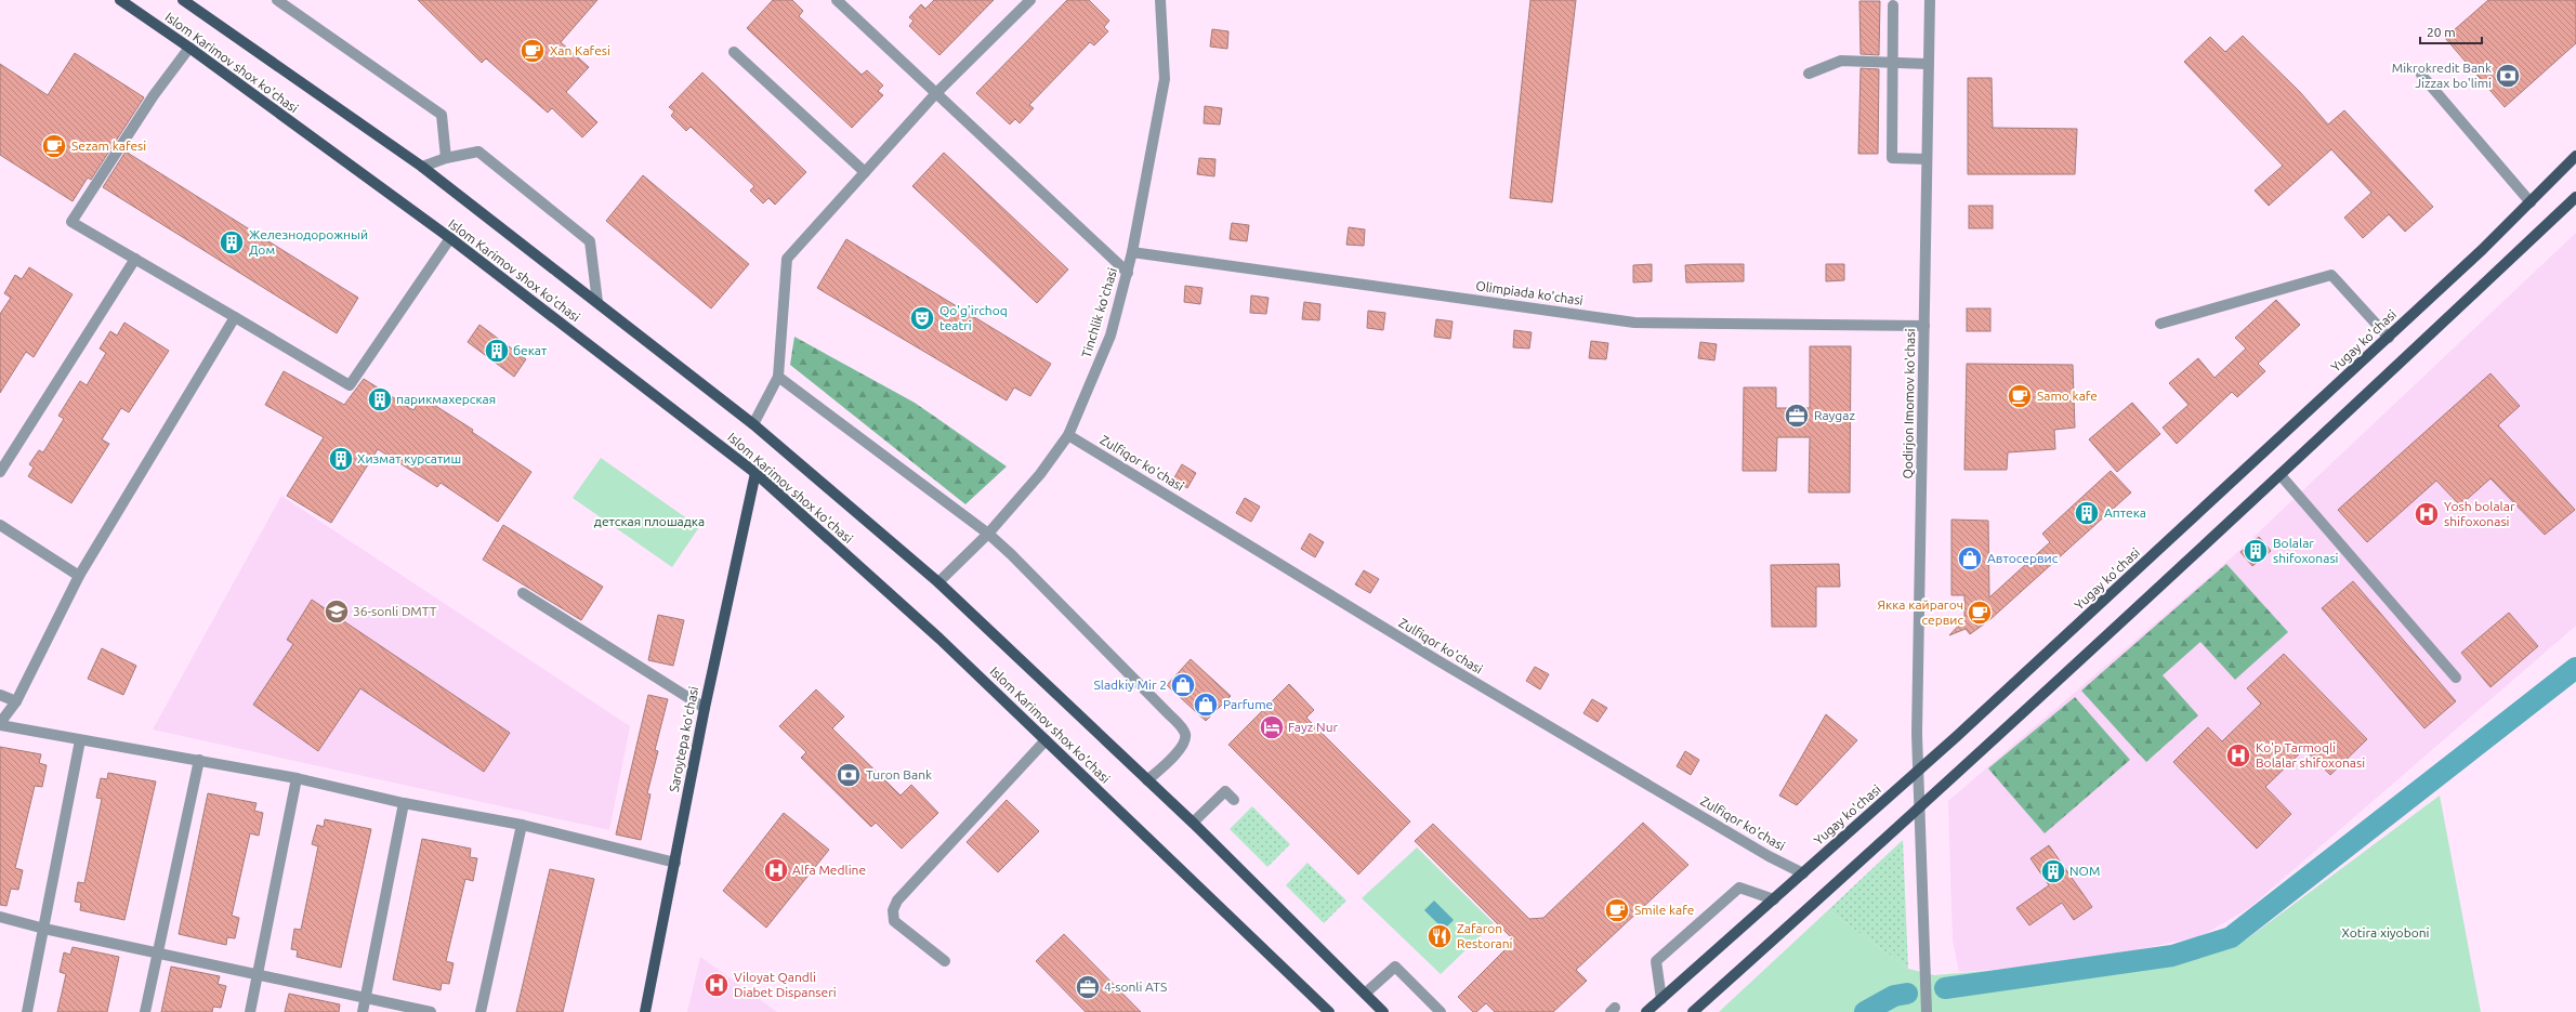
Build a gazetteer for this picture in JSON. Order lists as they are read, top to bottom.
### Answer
{
  "streets": {
    "main road": ["Islom Karimov shox ko'chasi", "Yugay ko'chasi", "Saroytepa ko'chasi"],
    "street": [
      "Olimpiada ko'chasi",
      "Tinchlik ko'chasi",
      "Qodirjon Imomov ko'chasi",
      "Zulfiqor ko'chasi"
    ]
  },
  "crossings": [
    ["Islom Karimov shox ko'chasi", "Tinchlik ko'chasi"],
    ["Islom Karimov shox ko'chasi", "Saroytepa ko'chasi"],
    ["Olimpiada ko'chasi", "Tinchlik ko'chasi"],
    ["Olimpiada ko'chasi", "Qodirjon Imomov ko'chasi"],
    ["Tinchlik ko'chasi", "Zulfiqor ko'chasi"],
    ["Yugay ko'chasi", "Qodirjon Imomov ko'chasi"],
    ["Yugay ko'chasi", "Zulfiqor ko'chasi"]
  ],
  "parks": ["детская плошадка", "Xotira xiyoboni"],
  "places": {
    "cafe": [
      "Xan Kafesi",
      "Sezam kafesi",
      "Samo kafe",
      "Якка кайрагоч сервис",
      "Smile kafe"
    ],
    "bank": ["Mikrokredit Bank Jizzax bo'limi", "Turon Bank"],
    "building": [
      "Железнодорожный Дом",
      "бекат",
      "парикмахерская",
      "Хизмат курсатиш",
      "Аптека",
      "Bolalar shifoxonasi",
      "NOM"
    ],
    "theatre": ["Qo'g'irchoq teatri"],
    "office": ["Raygaz", "4-sonli ATS"],
    "hospital": [
      "Yosh bolalar shifoxonasi",
      "Ko'p Tarmoqli Bolalar shifoxonasi",
      "Alfa Medline",
      "Viloyat Qandli Diabet Dispanseri"
    ],
    "shop": ["Автосервис", "Sladkiy Mir 2", "Parfume"],
    "school or university": ["36-sonli DMTT"],
    "hotel": ["Fayz Nur"],
    "restaurant": ["Zafaron Restorani"]
  },
  "scale_bar": "20 m"
}
